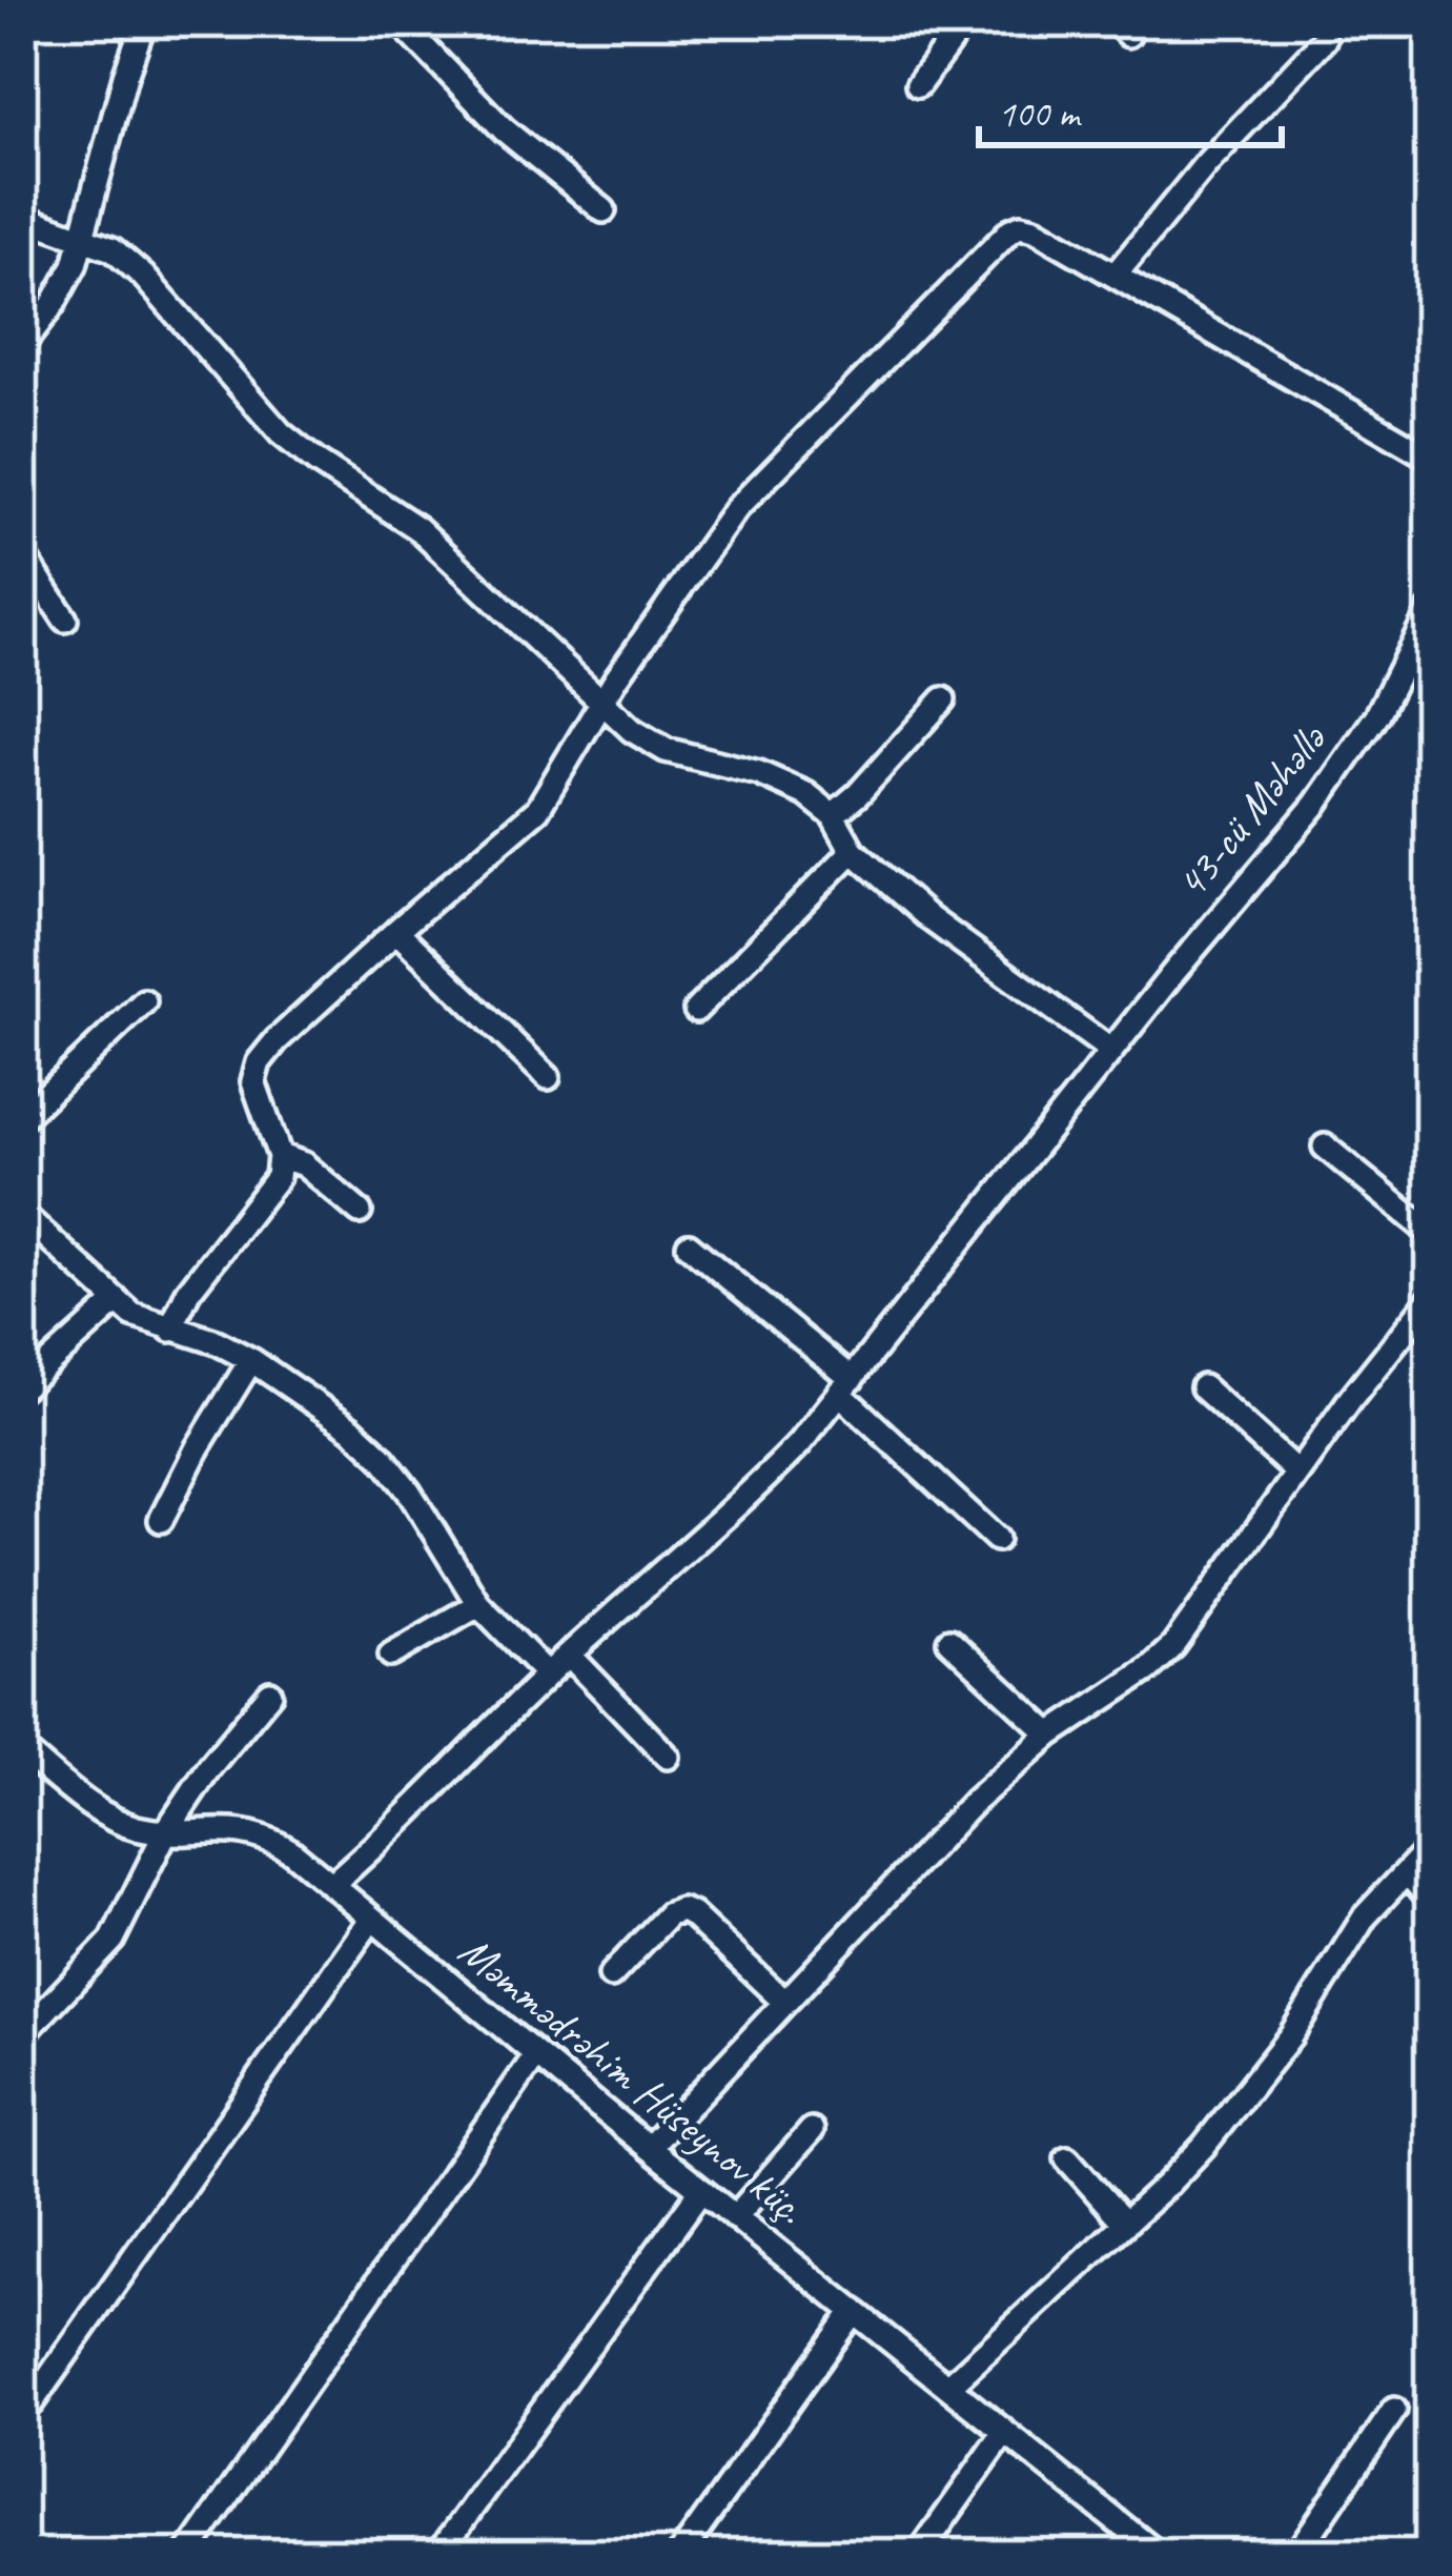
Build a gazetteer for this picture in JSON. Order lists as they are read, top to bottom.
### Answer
{
  "streets": {
    "street": ["43-cü Məhəllə", "Məmmədrəhim Hüseynov küç."]
  },
  "crossings": [
    ["43-cü Məhəllə", "Məmmədrəhim Hüseynov küç."]
  ],
  "scale_bar": "100 m"
}
